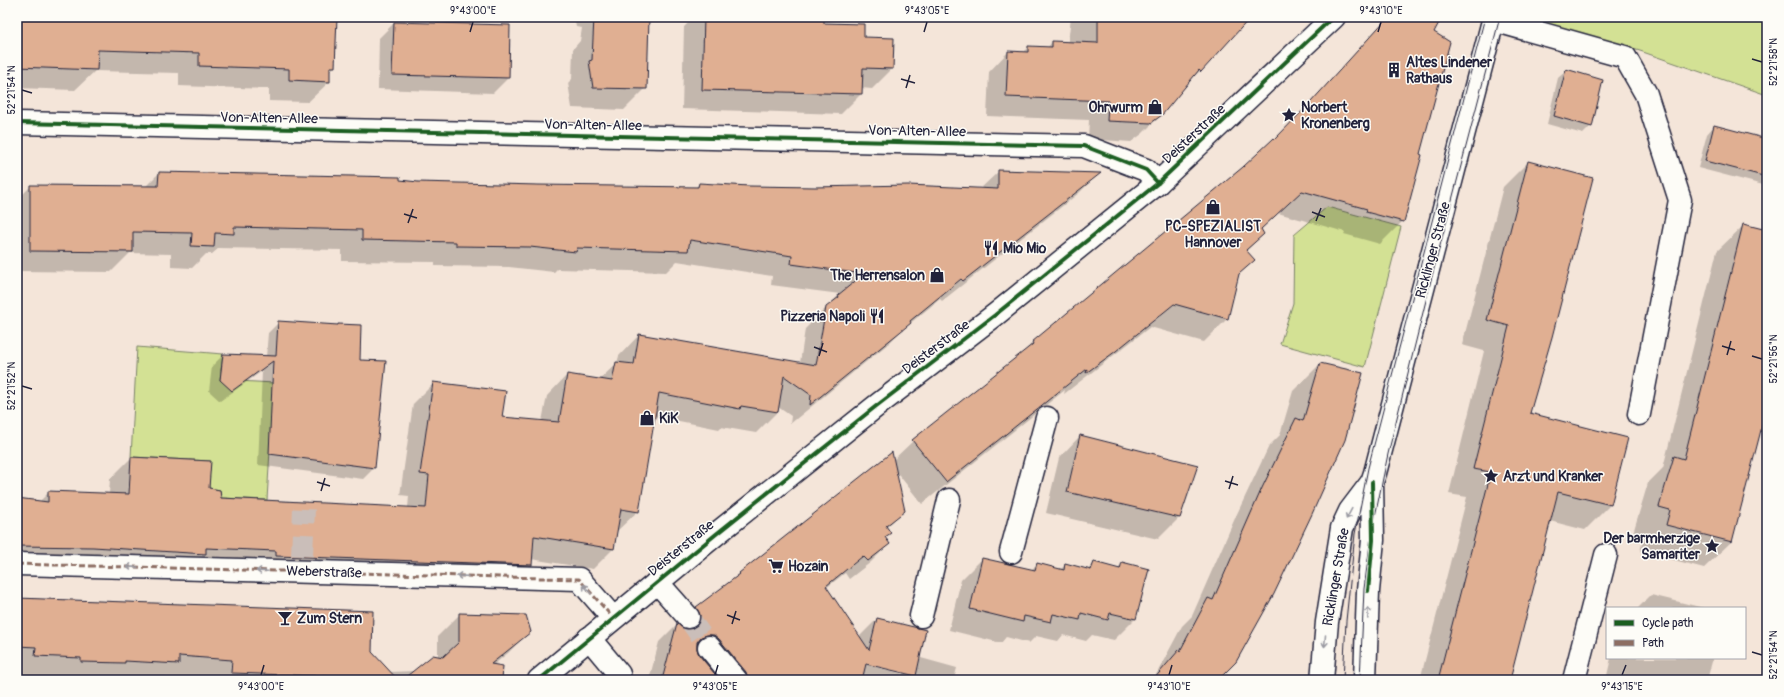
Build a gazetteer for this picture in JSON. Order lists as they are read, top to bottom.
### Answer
{
  "streets": {
    "street": [
      "Von-Alten-Allee",
      "Deisterstraße",
      "Ricklinger Straße",
      "Weberstraße"
    ]
  },
  "crossings": [
    ["Von-Alten-Allee", "Deisterstraße"],
    ["Deisterstraße", "Weberstraße"]
  ],
  "one_way": ["Weberstraße"],
  "places": {
    "building": ["Altes Lindener Rathaus"],
    "shop": [
      "Ohrwurm",
      "PC-SPEZIALIST Hannover",
      "The Herrensalon",
      "KiK"
    ],
    "place": ["Norbert Kronenberg", "Arzt und Kranker", "Der barmherzige Samariter"],
    "restaurant": ["Mio Mio", "Pizzeria Napoli"],
    "supermarket": ["Hozain"],
    "bar": ["Zum Stern"]
  },
  "legend": ["Cycle path", "Path"],
  "coordinates": [
    "9°43'00\"E",
    "9°43'05\"E",
    "9°43'10\"E",
    "52°21'58\"N",
    "52°21'54\"N",
    "52°21'56\"N",
    "52°21'52\"N",
    "9°43'15\"E"
  ]
}
